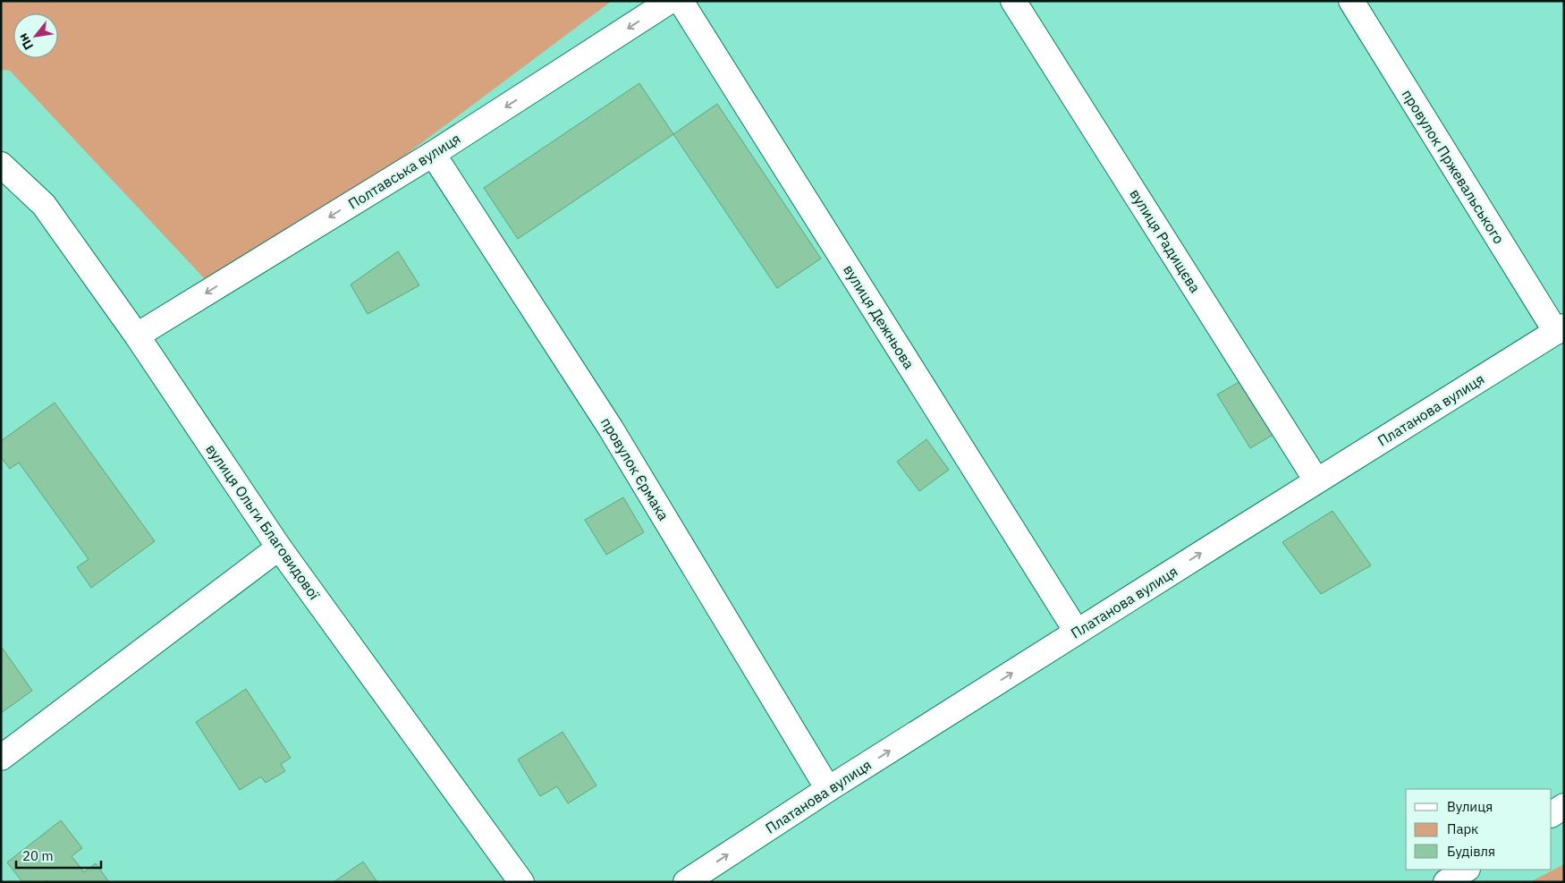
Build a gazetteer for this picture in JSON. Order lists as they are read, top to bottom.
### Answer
{
  "streets": {
    "street": [
      "провулок Пржевальського",
      "Полтавська вулиця",
      "вулиця Радищєва",
      "вулиця Дежньова",
      "Платанова вулиця",
      "провулок Єрмака",
      "вулиця Ольги Благовидової"
    ]
  },
  "crossings": [
    ["провулок Пржевальського", "Платанова вулиця"],
    ["Полтавська вулиця", "провулок Єрмака"],
    ["Полтавська вулиця", "вулиця Ольги Благовидової"],
    ["вулиця Радищєва", "Платанова вулиця"],
    ["вулиця Дежньова", "Платанова вулиця"],
    ["Платанова вулиця", "провулок Єрмака"]
  ],
  "one_way": ["Полтавська вулиця", "Платанова вулиця"],
  "legend": ["Вулиця", "Парк", "Будівля"],
  "scale_bar": "20 m",
  "north": "bottom left"
}
